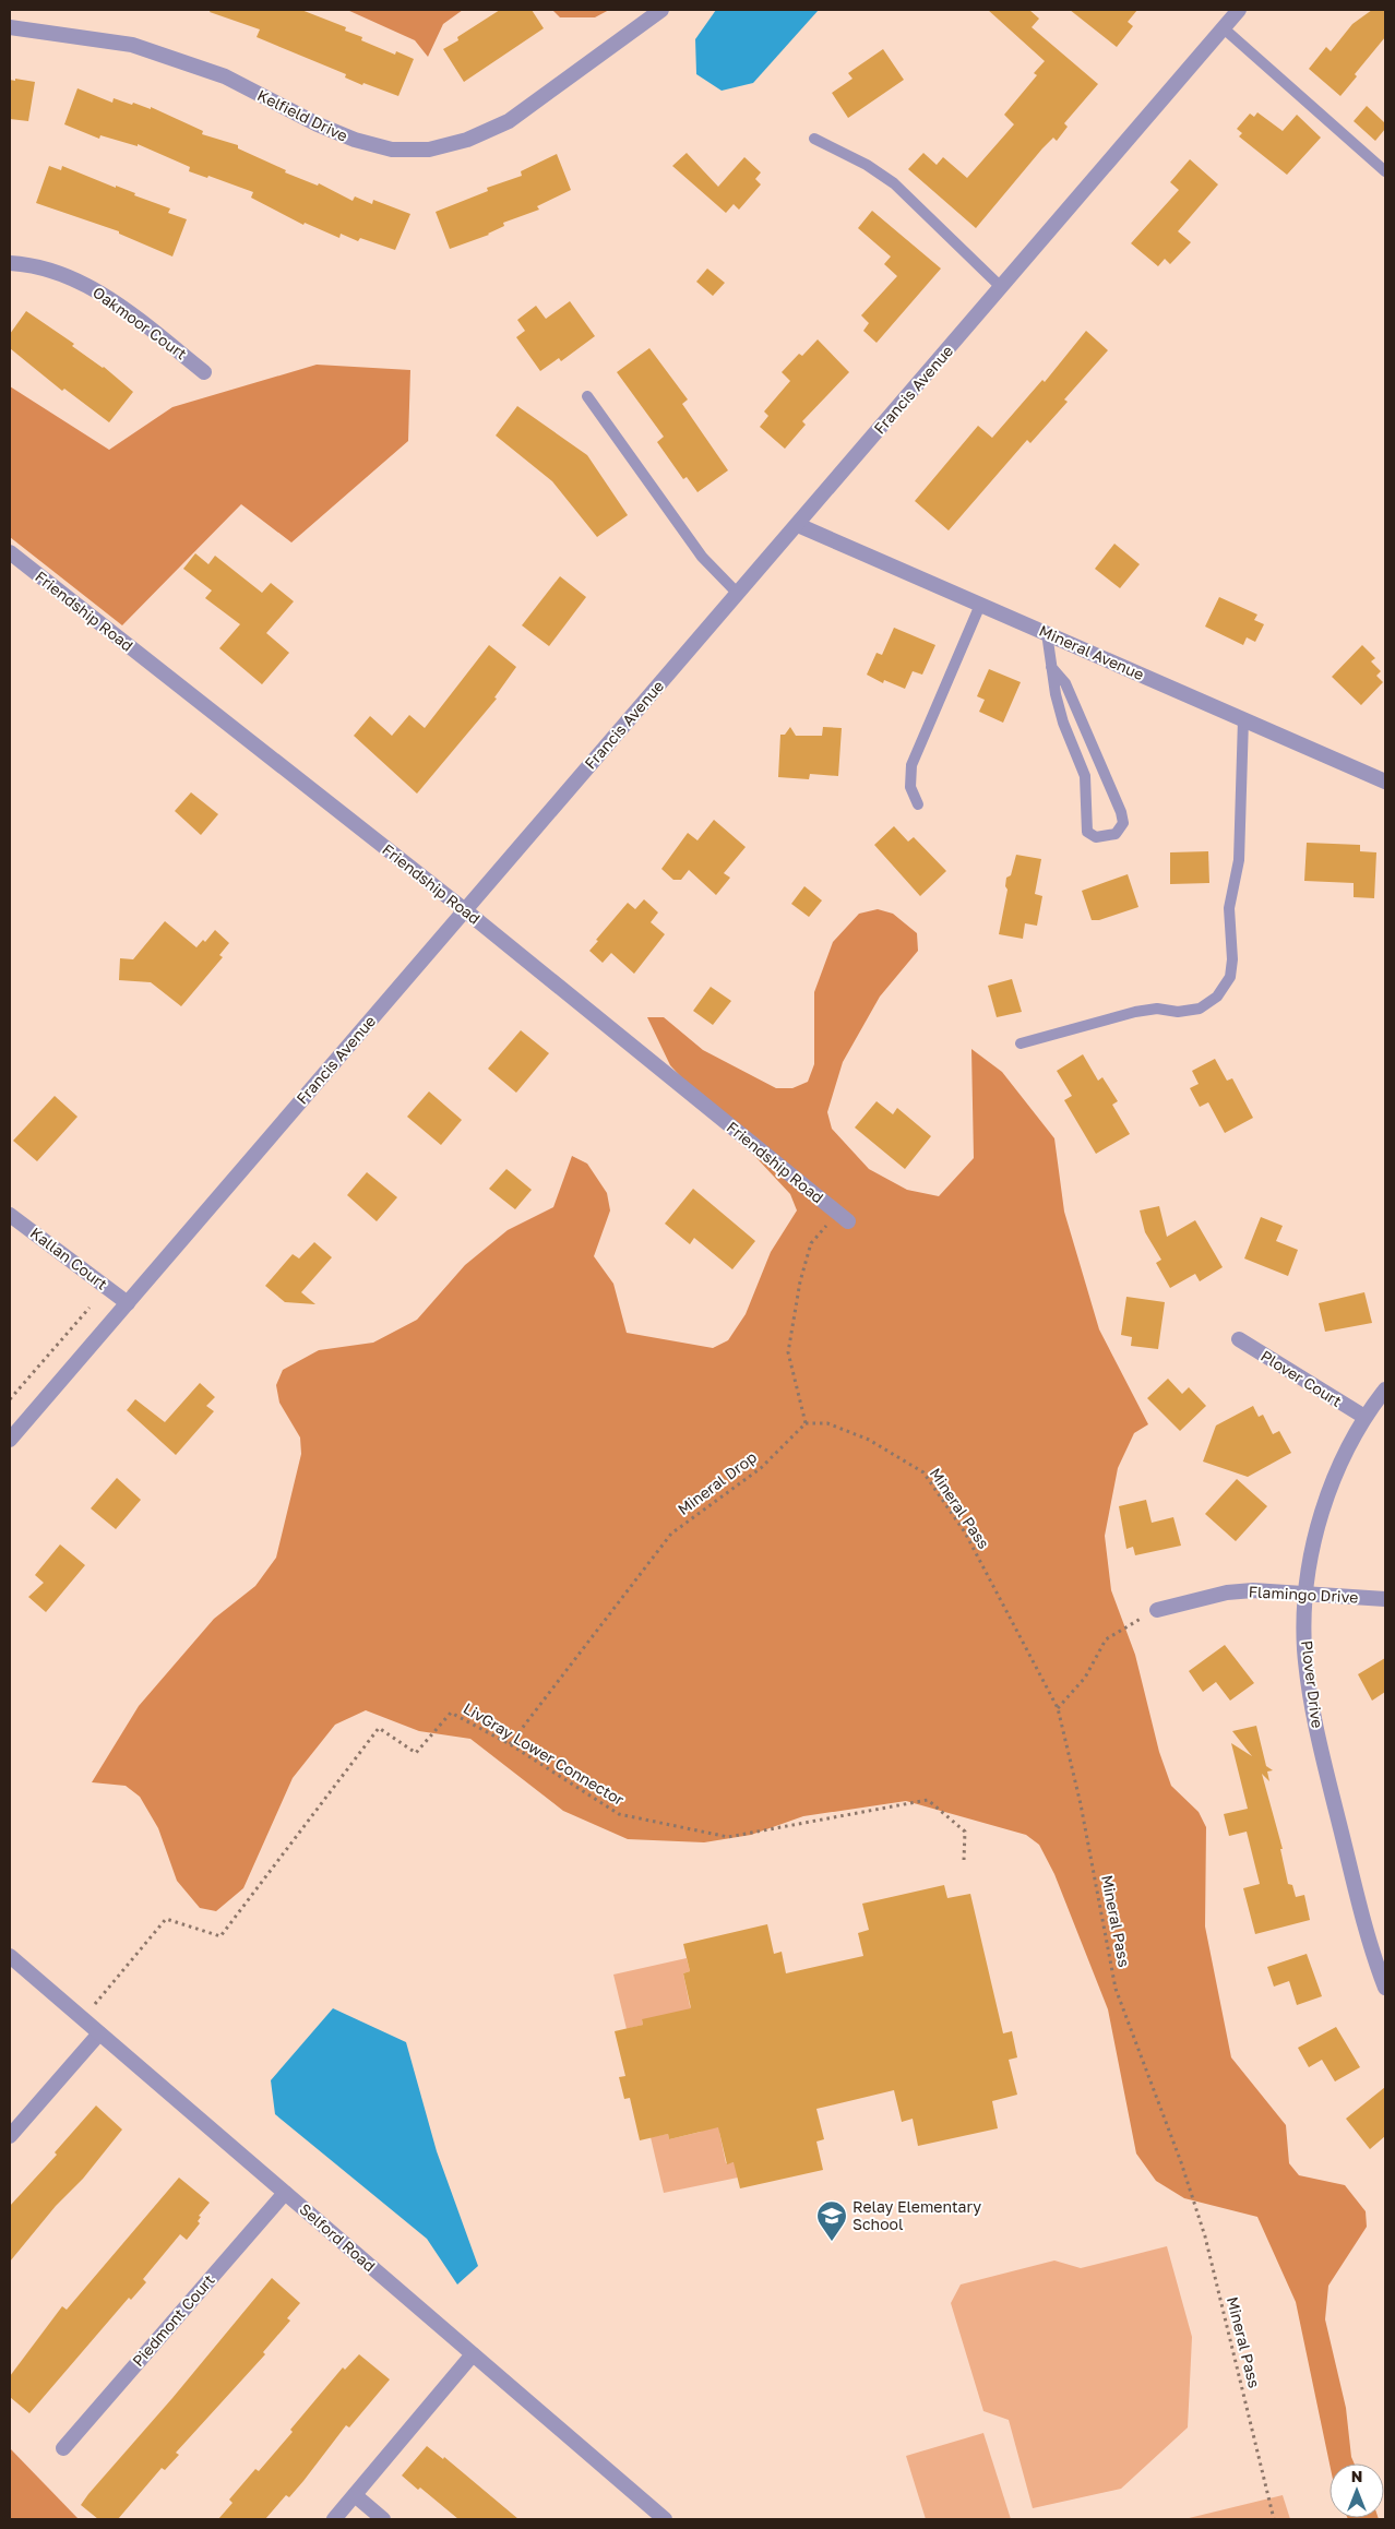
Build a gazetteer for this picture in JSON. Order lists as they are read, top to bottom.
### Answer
{
  "streets": {
    "street": [
      "Kelfield Drive",
      "Oakmoor Court",
      "Francis Avenue",
      "Friendship Road",
      "Mineral Avenue",
      "Kallan Court",
      "Plover Court",
      "Flamingo Drive",
      "Plover Drive",
      "Selford Road",
      "Piedmont Court"
    ],
    "path": ["Mineral Drop", "Mineral Pass", "LivGray Lower Connector"]
  },
  "crossings": [
    ["Francis Avenue", "Friendship Road"],
    ["Francis Avenue", "Mineral Avenue"],
    ["Francis Avenue", "Kallan Court"],
    ["Plover Court", "Plover Drive"],
    ["Mineral Drop", "Mineral Pass"],
    ["Mineral Drop", "LivGray Lower Connector"],
    ["Flamingo Drive", "Plover Drive"],
    ["LivGray Lower Connector", "Selford Road"],
    ["Selford Road", "Piedmont Court"]
  ],
  "places": {
    "school or university": ["Relay Elementary School"]
  },
  "north": "top"
}
